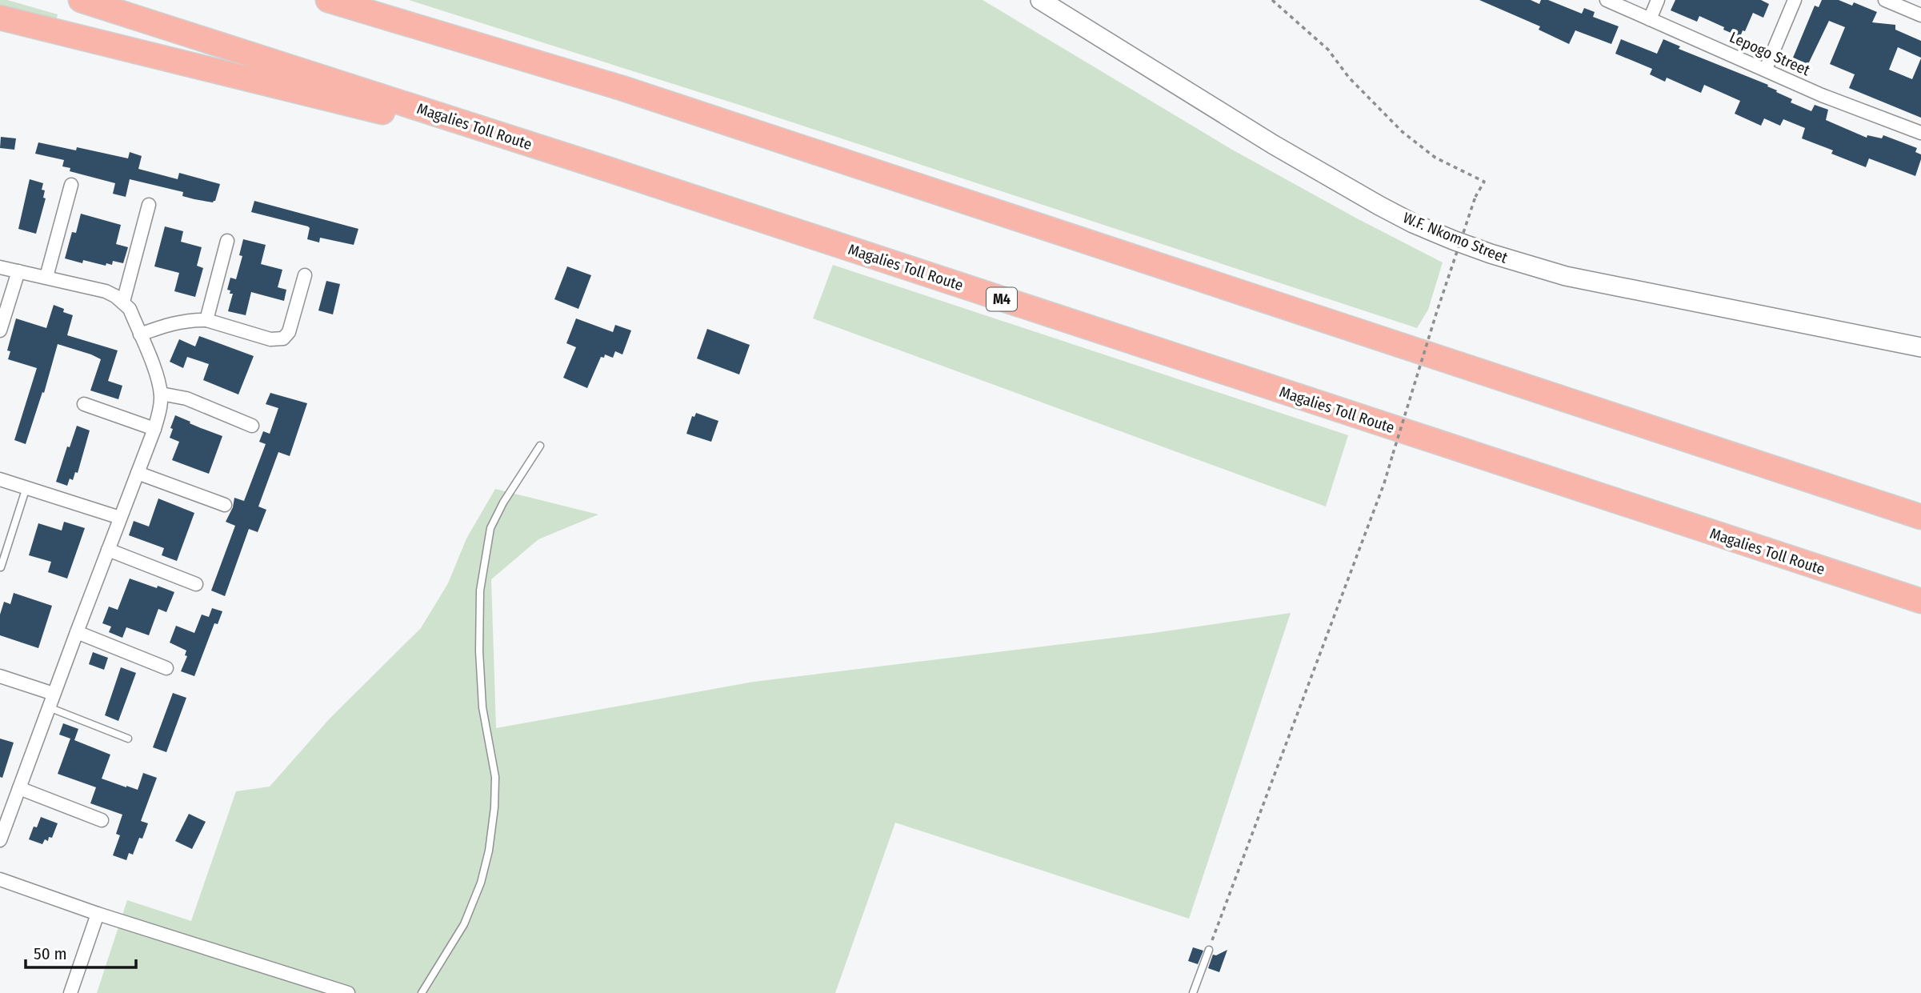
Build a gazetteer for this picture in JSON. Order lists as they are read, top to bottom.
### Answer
{
  "streets": {
    "highway": ["Magalies Toll Route", "M4"],
    "main road": ["W.F. Nkomo Street"],
    "street": ["Lepogo Street"]
  },
  "scale_bar": "50 m"
}
